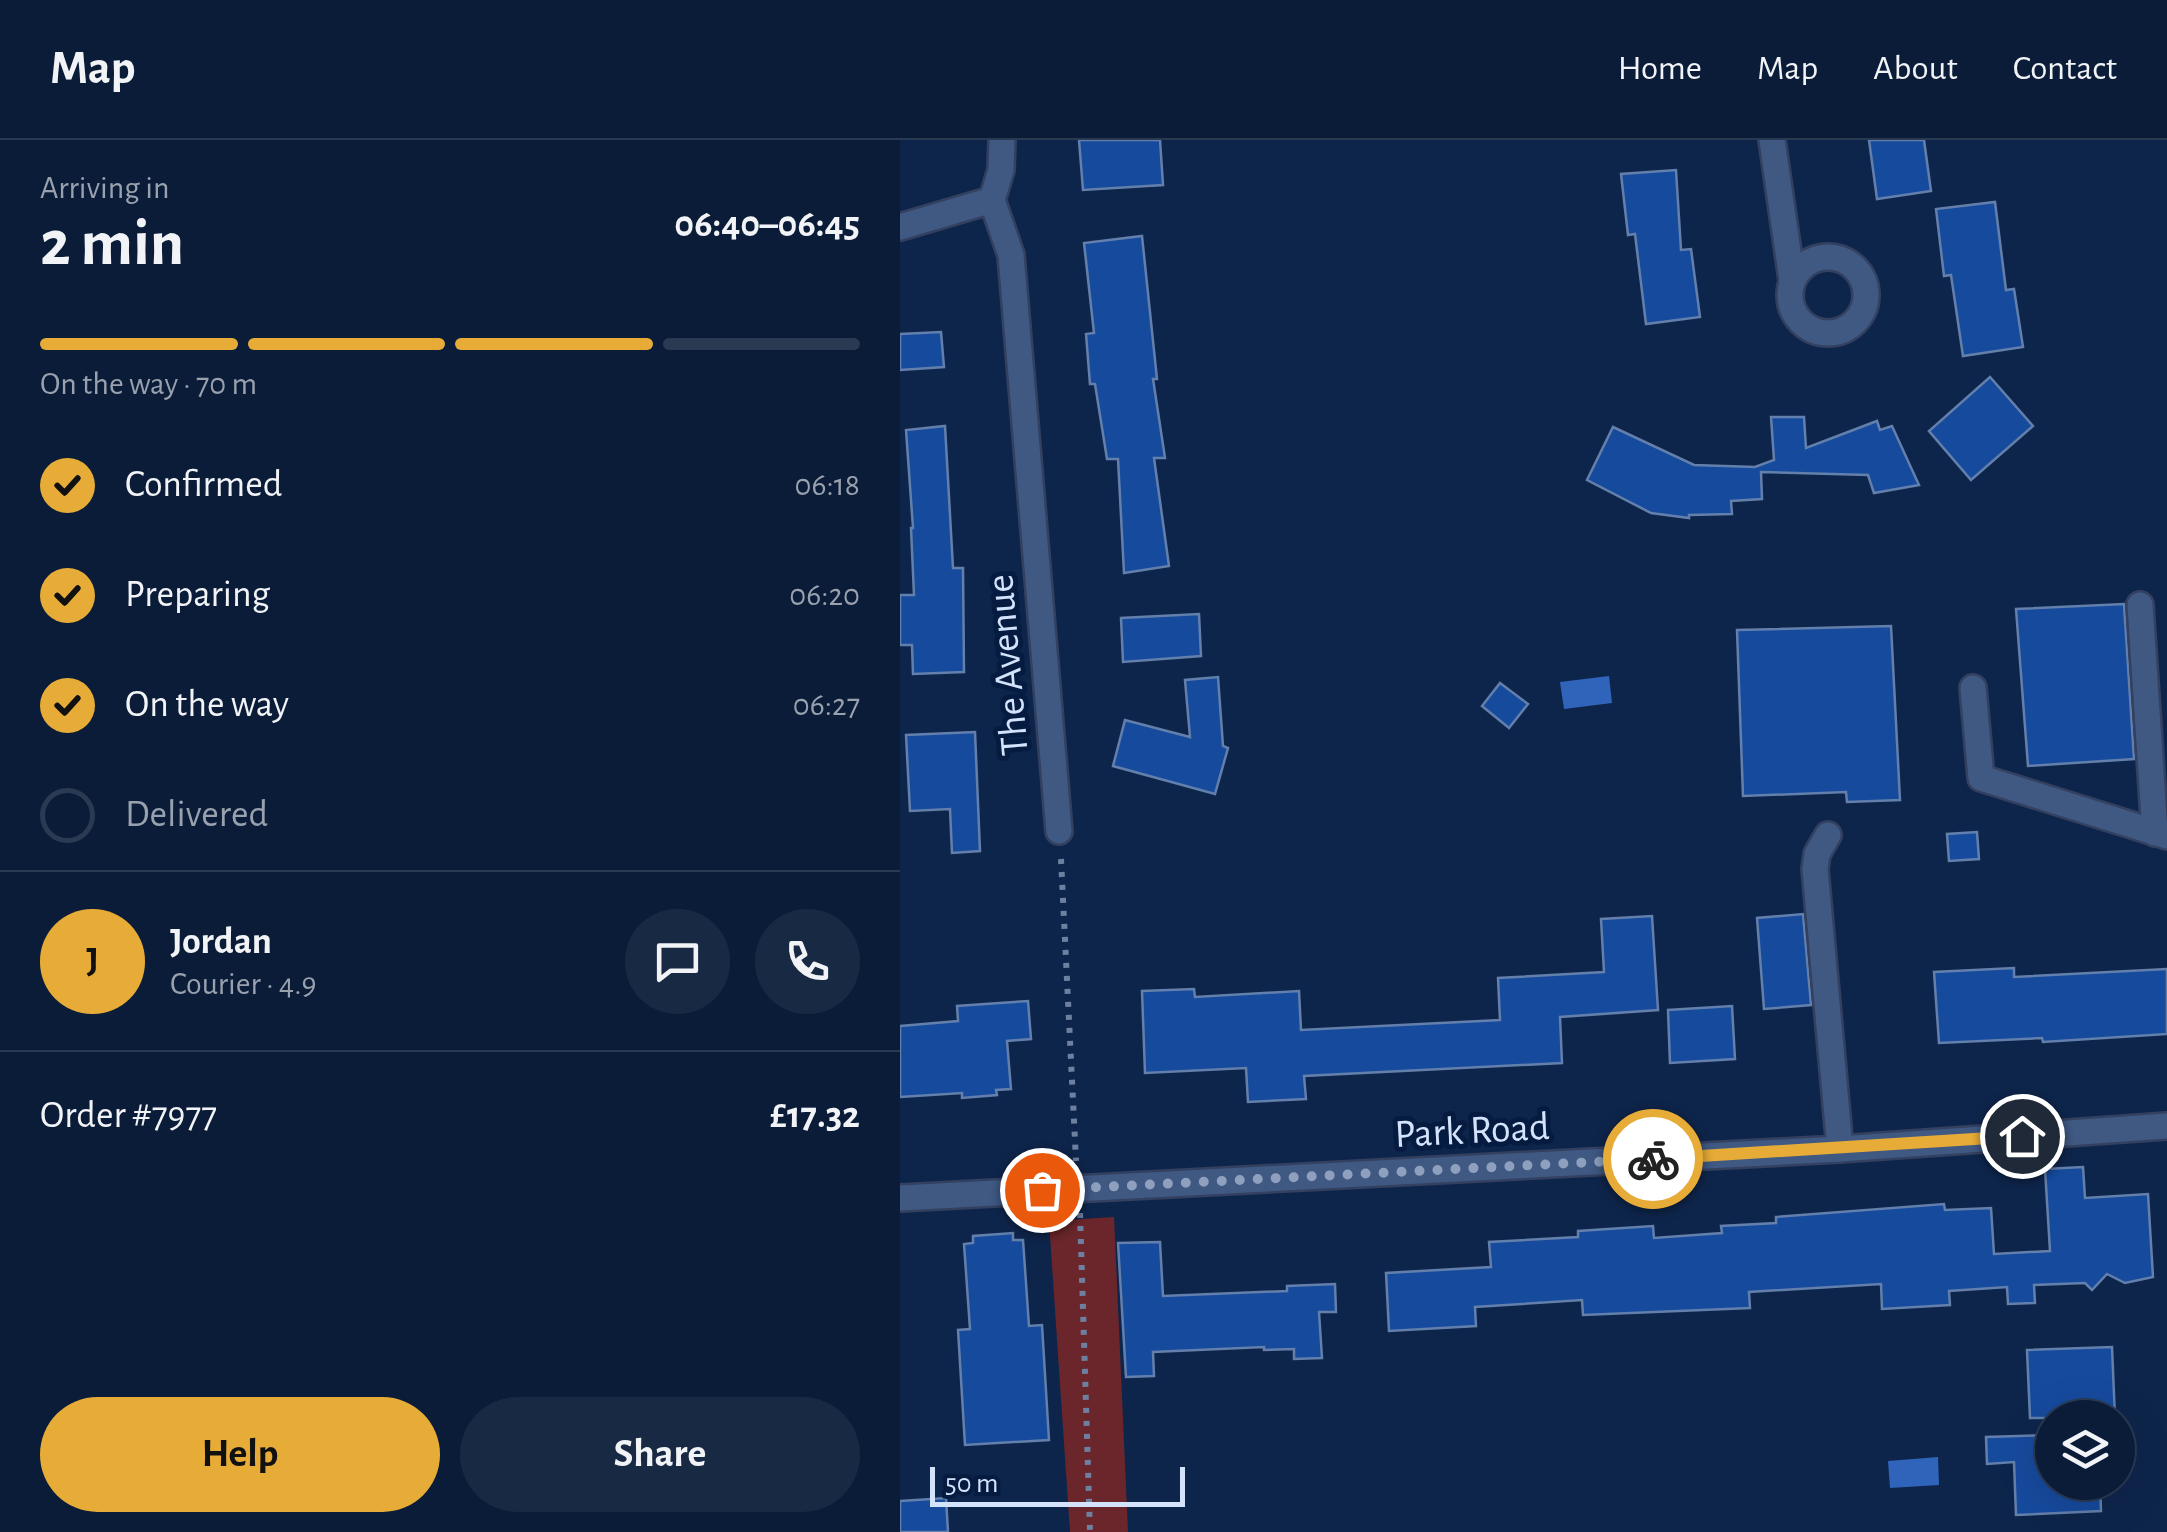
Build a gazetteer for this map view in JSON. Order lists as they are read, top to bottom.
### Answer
{
  "streets": {
    "street": ["The Avenue", "Park Road"]
  },
  "scale_bar": "50 m",
  "page": {
    "header": "Map",
    "nav": [
      "Home",
      "Map",
      "About",
      "Contact"
    ],
    "heading": ["2 min", "Arriving in", "06:40–06:45"],
    "panel": [
      "Jordan",
      "Courier · 4.9",
      "Order #7977",
      "£17.32"
    ],
    "bar": "On the way · 70 m",
    "list": [
      ["Confirmed", "06:18"],
      ["Preparing", "06:20"],
      ["On the way", "06:27"],
      "Delivered"
    ],
    "round": "J",
    "buttons": ["Help", "Share"],
    "scale": "50 m"
  }
}
